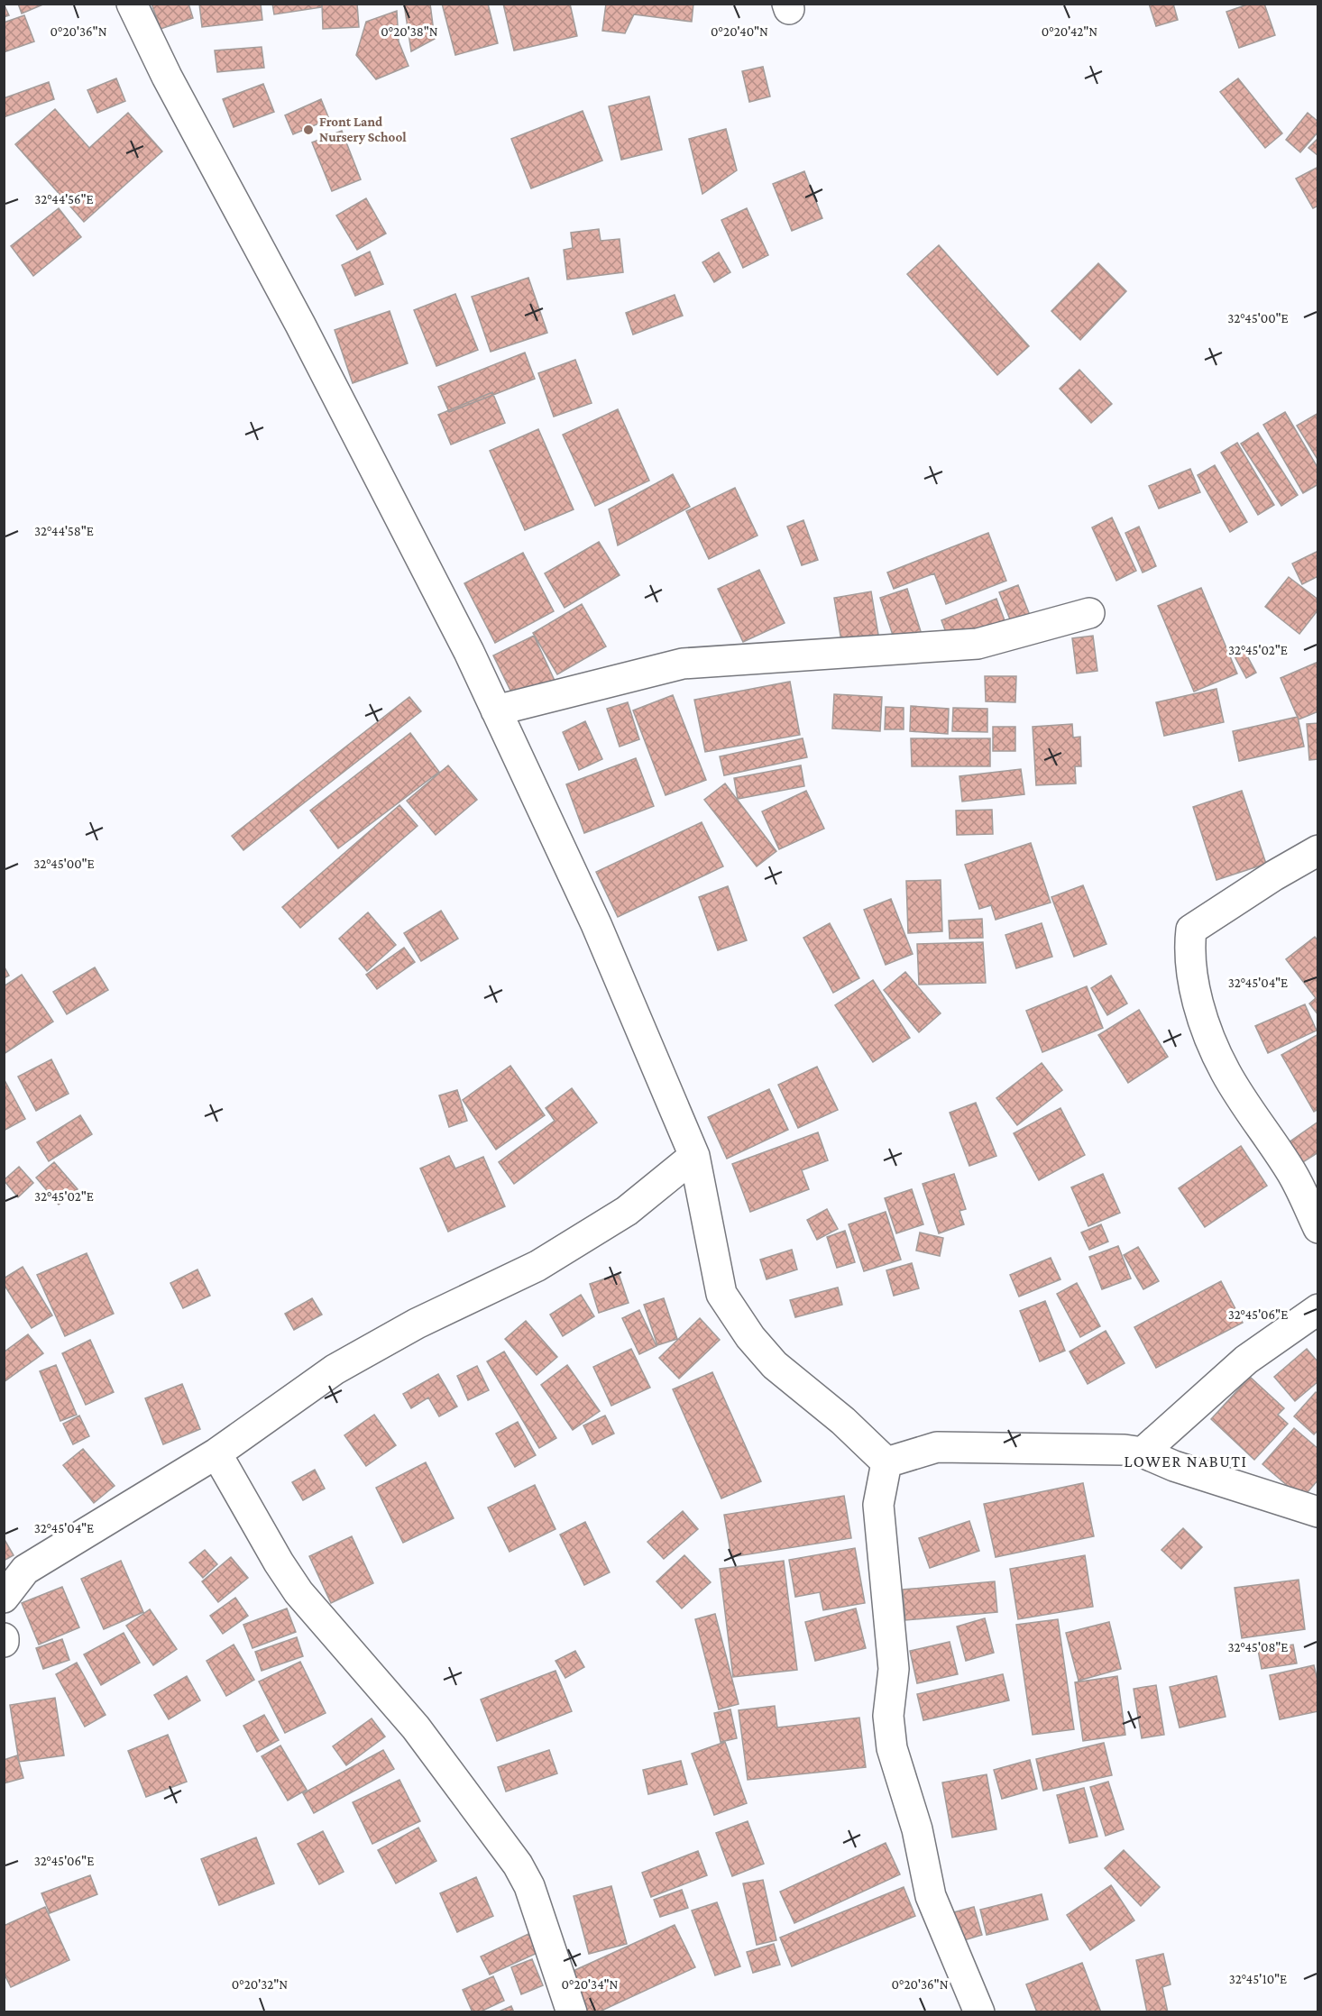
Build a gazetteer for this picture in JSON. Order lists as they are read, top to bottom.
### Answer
{
  "districts": ["LOWER NABUTI"],
  "places": ["Front Land Nursery School"],
  "coordinates": [
    "0°20'36\"N",
    "0°20'38\"N",
    "0°20'40\"N",
    "0°20'42\"N",
    "32°44'56\"E",
    "32°45'00\"E",
    "32°44'58\"E",
    "32°45'02\"E",
    "32°45'04\"E",
    "32°45'06\"E",
    "32°45'08\"E",
    "32°45'10\"E",
    "0°20'32\"N",
    "0°20'34\"N"
  ]
}
